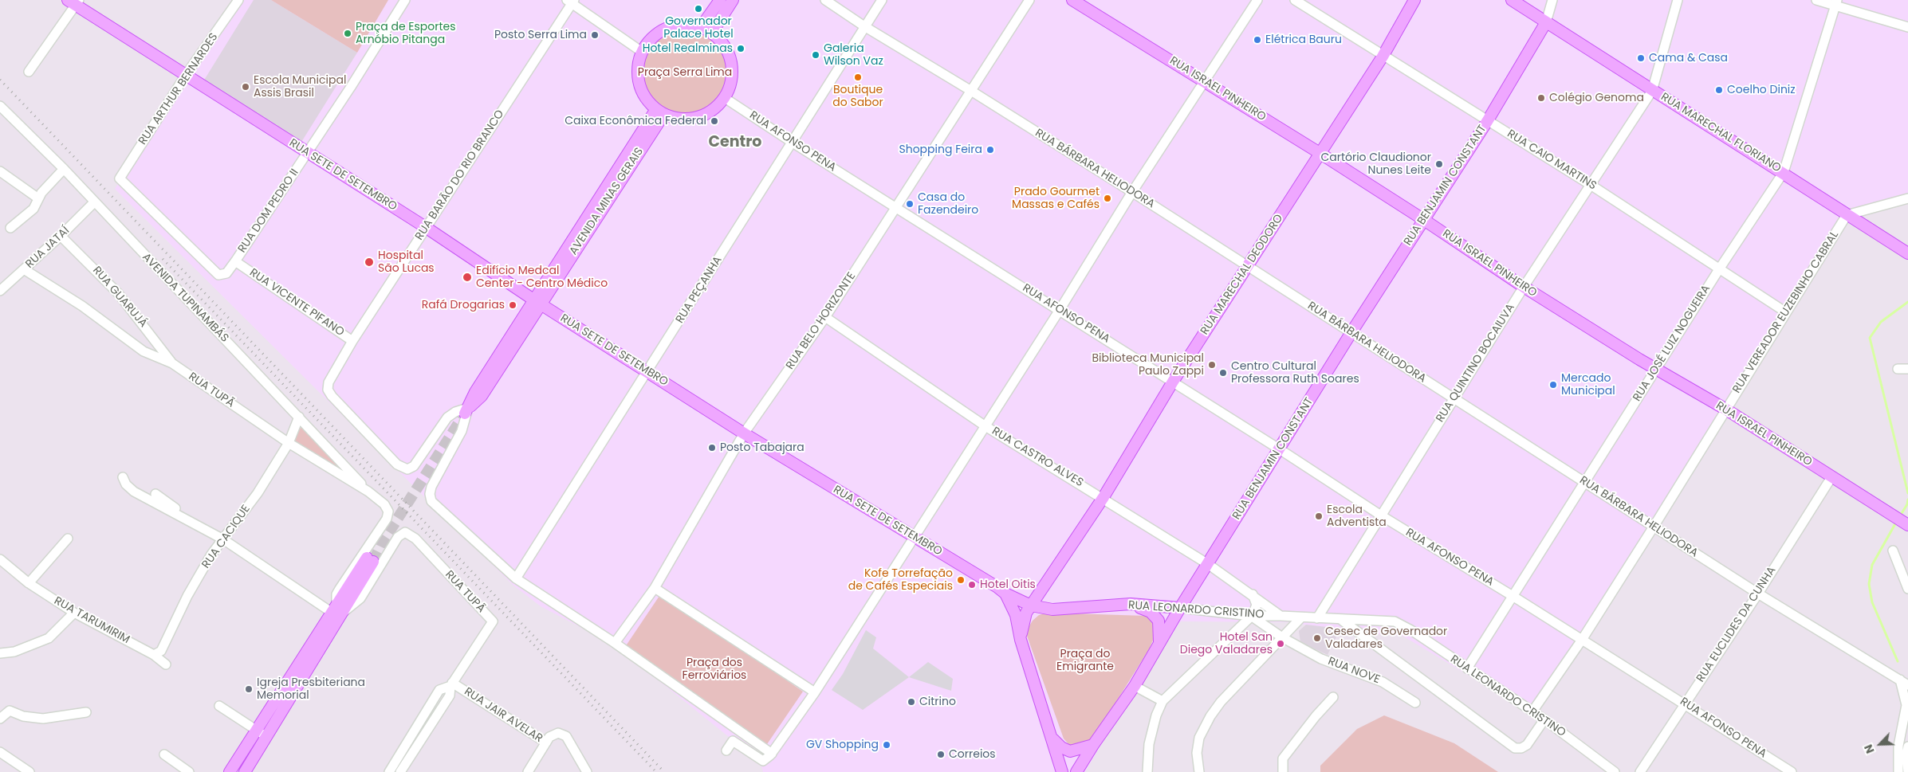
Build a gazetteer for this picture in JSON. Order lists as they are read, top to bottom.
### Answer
{
  "streets": {
    "main road": [
      "RUA ISRAEL PINHEIRO",
      "RUA MARECHAL FLORIANO",
      "RUA SETE DE SETEMBRO",
      "RUA BENJAMIN CONSTANT",
      "AVENIDA MINAS GERAIS",
      "RUA MARECHAL DEODORO",
      "RUA LEONARDO CRISTINO"
    ],
    "street": [
      "RUA ARTHUR BERNARDES",
      "RUA AFONSO PENA",
      "RUA CAIO MARTINS",
      "RUA BÁRBARA HELIODORA",
      "RUA BARÃO DO RIO BRANCO",
      "RUA DOM PEDRO II",
      "RUA JATAÍ",
      "RUA PEÇANHA",
      "RUA GUARUJÁ",
      "AVENIDA TUPINAMBÁS",
      "RUA VICENTE PIFANO",
      "RUA VEREADOR EUZEBINHO CABRAL",
      "RUA BELO HORIZONTE",
      "RUA JOSÉ LUIZ NOGUEIRA",
      "RUA QUINTINO BOCAIUVA",
      "RUA TUPÃ",
      "RUA CASTRO ALVES",
      "RUA CACIQUE",
      "RUA TARUMIRIM",
      "RUA EUCLIDES DA CUNHA",
      "RUA NOVE",
      "RUA JAIR AVELAR"
    ]
  },
  "crossings": [
    ["RUA ARTHUR BERNARDES", "RUA SETE DE SETEMBRO"],
    ["RUA ARTHUR BERNARDES", "RUA DOM PEDRO II"],
    ["RUA ARTHUR BERNARDES", "RUA VICENTE PIFANO"],
    ["RUA ISRAEL PINHEIRO", "RUA BENJAMIN CONSTANT"],
    ["RUA ISRAEL PINHEIRO", "RUA MARECHAL DEODORO"],
    ["RUA ISRAEL PINHEIRO", "RUA VEREADOR EUZEBINHO CABRAL"],
    ["RUA ISRAEL PINHEIRO", "RUA JOSÉ LUIZ NOGUEIRA"],
    ["RUA ISRAEL PINHEIRO", "RUA QUINTINO BOCAIUVA"],
    ["RUA ISRAEL PINHEIRO", "RUA EUCLIDES DA CUNHA"],
    ["RUA MARECHAL FLORIANO", "RUA BENJAMIN CONSTANT"],
    ["RUA MARECHAL FLORIANO", "RUA VEREADOR EUZEBINHO CABRAL"],
    ["RUA MARECHAL FLORIANO", "RUA JOSÉ LUIZ NOGUEIRA"],
    ["RUA MARECHAL FLORIANO", "RUA QUINTINO BOCAIUVA"],
    ["RUA AFONSO PENA", "RUA BENJAMIN CONSTANT"],
    ["RUA AFONSO PENA", "AVENIDA MINAS GERAIS"],
    ["RUA AFONSO PENA", "RUA MARECHAL DEODORO"],
    ["RUA AFONSO PENA", "RUA PEÇANHA"],
    ["RUA AFONSO PENA", "RUA VEREADOR EUZEBINHO CABRAL"],
    ["RUA AFONSO PENA", "RUA BELO HORIZONTE"],
    ["RUA AFONSO PENA", "RUA JOSÉ LUIZ NOGUEIRA"],
    ["RUA AFONSO PENA", "RUA QUINTINO BOCAIUVA"],
    ["RUA AFONSO PENA", "RUA EUCLIDES DA CUNHA"],
    ["RUA CAIO MARTINS", "RUA BENJAMIN CONSTANT"],
    ["RUA CAIO MARTINS", "RUA MARECHAL DEODORO"],
    ["RUA CAIO MARTINS", "RUA VEREADOR EUZEBINHO CABRAL"],
    ["RUA CAIO MARTINS", "RUA JOSÉ LUIZ NOGUEIRA"],
    ["RUA CAIO MARTINS", "RUA QUINTINO BOCAIUVA"],
    ["RUA BÁRBARA HELIODORA", "RUA BENJAMIN CONSTANT"],
    ["RUA BÁRBARA HELIODORA", "RUA MARECHAL DEODORO"],
    ["RUA BÁRBARA HELIODORA", "RUA PEÇANHA"],
    ["RUA BÁRBARA HELIODORA", "RUA VEREADOR EUZEBINHO CABRAL"],
    ["RUA BÁRBARA HELIODORA", "RUA BELO HORIZONTE"],
    ["RUA BÁRBARA HELIODORA", "RUA JOSÉ LUIZ NOGUEIRA"],
    ["RUA BÁRBARA HELIODORA", "RUA QUINTINO BOCAIUVA"],
    ["RUA BÁRBARA HELIODORA", "RUA EUCLIDES DA CUNHA"],
    ["RUA SETE DE SETEMBRO", "RUA BARÃO DO RIO BRANCO"],
    ["RUA SETE DE SETEMBRO", "AVENIDA MINAS GERAIS"],
    ["RUA SETE DE SETEMBRO", "RUA DOM PEDRO II"],
    ["RUA SETE DE SETEMBRO", "RUA PEÇANHA"],
    ["RUA SETE DE SETEMBRO", "RUA BELO HORIZONTE"],
    ["RUA BARÃO DO RIO BRANCO", "AVENIDA MINAS GERAIS"],
    ["RUA BARÃO DO RIO BRANCO", "RUA VICENTE PIFANO"],
    ["RUA BENJAMIN CONSTANT", "RUA CASTRO ALVES"],
    ["RUA BENJAMIN CONSTANT", "RUA LEONARDO CRISTINO"],
    ["AVENIDA MINAS GERAIS", "RUA PEÇANHA"],
    ["RUA DOM PEDRO II", "RUA VICENTE PIFANO"],
    ["RUA JATAÍ", "RUA GUARUJÁ"],
    ["RUA JATAÍ", "AVENIDA TUPINAMBÁS"],
    ["RUA JATAÍ", "RUA TUPÃ"],
    ["RUA MARECHAL DEODORO", "RUA CASTRO ALVES"],
    ["RUA MARECHAL DEODORO", "RUA LEONARDO CRISTINO"],
    ["RUA GUARUJÁ", "RUA TUPÃ"],
    ["AVENIDA TUPINAMBÁS", "RUA TUPÃ"],
    ["AVENIDA TUPINAMBÁS", "RUA CACIQUE"],
    ["RUA VEREADOR EUZEBINHO CABRAL", "RUA LEONARDO CRISTINO"],
    ["RUA BELO HORIZONTE", "RUA CASTRO ALVES"],
    ["RUA JOSÉ LUIZ NOGUEIRA", "RUA LEONARDO CRISTINO"],
    ["RUA QUINTINO BOCAIUVA", "RUA LEONARDO CRISTINO"],
    ["RUA TUPÃ", "RUA CACIQUE"],
    ["RUA TUPÃ", "RUA JAIR AVELAR"],
    ["RUA CASTRO ALVES", "RUA LEONARDO CRISTINO"],
    ["RUA CACIQUE", "RUA TARUMIRIM"],
    ["RUA LEONARDO CRISTINO", "RUA NOVE"]
  ],
  "districts": ["Centro"],
  "parks": ["Praça Serra Lima", "Praça do Emigrante", "Praça dos Ferroviários"],
  "places": [
    "Governador Palace Hotel",
    "Praça de Esportes Arnóbio Pitanga",
    "Posto Serra Lima",
    "Elétrica Bauru",
    "Hotel Realminas",
    "Galeria Wilson Vaz",
    "Cama & Casa",
    "Boutique do Sabor",
    "Escola Municipal Assis Brasil",
    "Coelho Diniz",
    "Colégio Genoma",
    "Caixa Econômica Federal",
    "Shopping Feira",
    "Cartório Claudionor Nunes Leite",
    "Prado Gourmet Massas e Cafés",
    "Casa do Fazendeiro",
    "Hospital São Lucas",
    "Edifício Medcal Center - Centro Médico",
    "Rafá Drogarias",
    "Biblioteca Municipal Paulo Zappi",
    "Centro Cultural Professora Ruth Soares",
    "Mercado Municipal",
    "Posto Tabajara",
    "Escola Adventista",
    "Kofe Torrefação de Cafés Especiais",
    "Hotel Oitis",
    "Cesec de Governador Valadares",
    "Hotel San Diego Valadares",
    "Igreja Presbiteriana Memorial",
    "Citrino",
    "GV Shopping",
    "Correios"
  ],
  "north": "bottom left"
}
